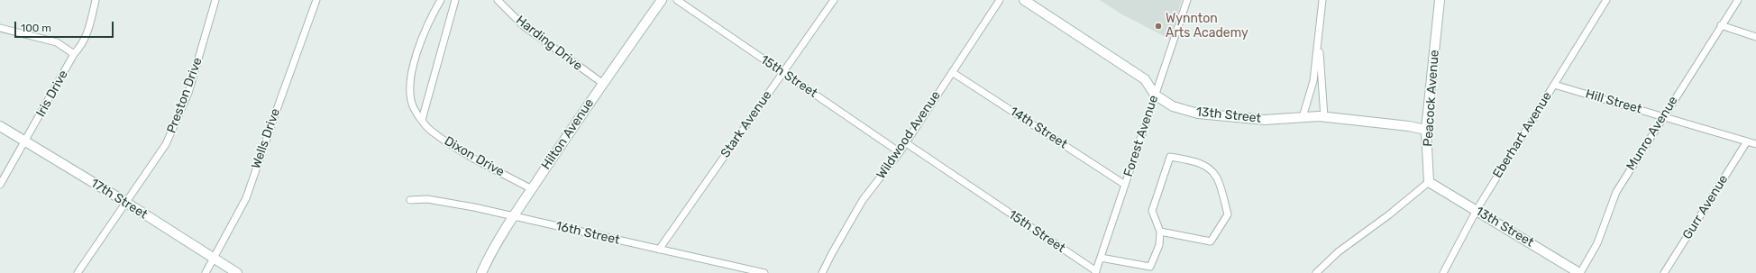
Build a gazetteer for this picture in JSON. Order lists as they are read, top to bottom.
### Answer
{
  "streets": {
    "street": [
      "Harding Drive",
      "15th Street",
      "Iris Drive",
      "Preston Drive",
      "Peacock Avenue",
      "Hill Street",
      "13th Street",
      "Stark Avenue",
      "14th Street",
      "Munro Avenue",
      "Hilton Avenue",
      "Wildwood Avenue",
      "Eberhart Avenue",
      "Forest Avenue",
      "Wells Drive",
      "Dixon Drive",
      "17th Street",
      "Gurr Avenue",
      "16th Street"
    ]
  },
  "crossings": [
    ["Harding Drive", "Hilton Avenue"],
    ["15th Street", "Stark Avenue"],
    ["15th Street", "Wildwood Avenue"],
    ["15th Street", "Forest Avenue"],
    ["Iris Drive", "17th Street"],
    ["Preston Drive", "17th Street"],
    ["Peacock Avenue", "13th Street"],
    ["Hill Street", "Munro Avenue"],
    ["Hill Street", "Eberhart Avenue"],
    ["Hill Street", "Gurr Avenue"],
    ["13th Street", "Munro Avenue"],
    ["13th Street", "Eberhart Avenue"],
    ["13th Street", "Forest Avenue"],
    ["Stark Avenue", "16th Street"],
    ["14th Street", "Wildwood Avenue"],
    ["14th Street", "Forest Avenue"],
    ["Hilton Avenue", "Dixon Drive"],
    ["Hilton Avenue", "16th Street"],
    ["Wells Drive", "17th Street"]
  ],
  "places": ["Wynnton Arts Academy"],
  "scale_bar": "100 m"
}
